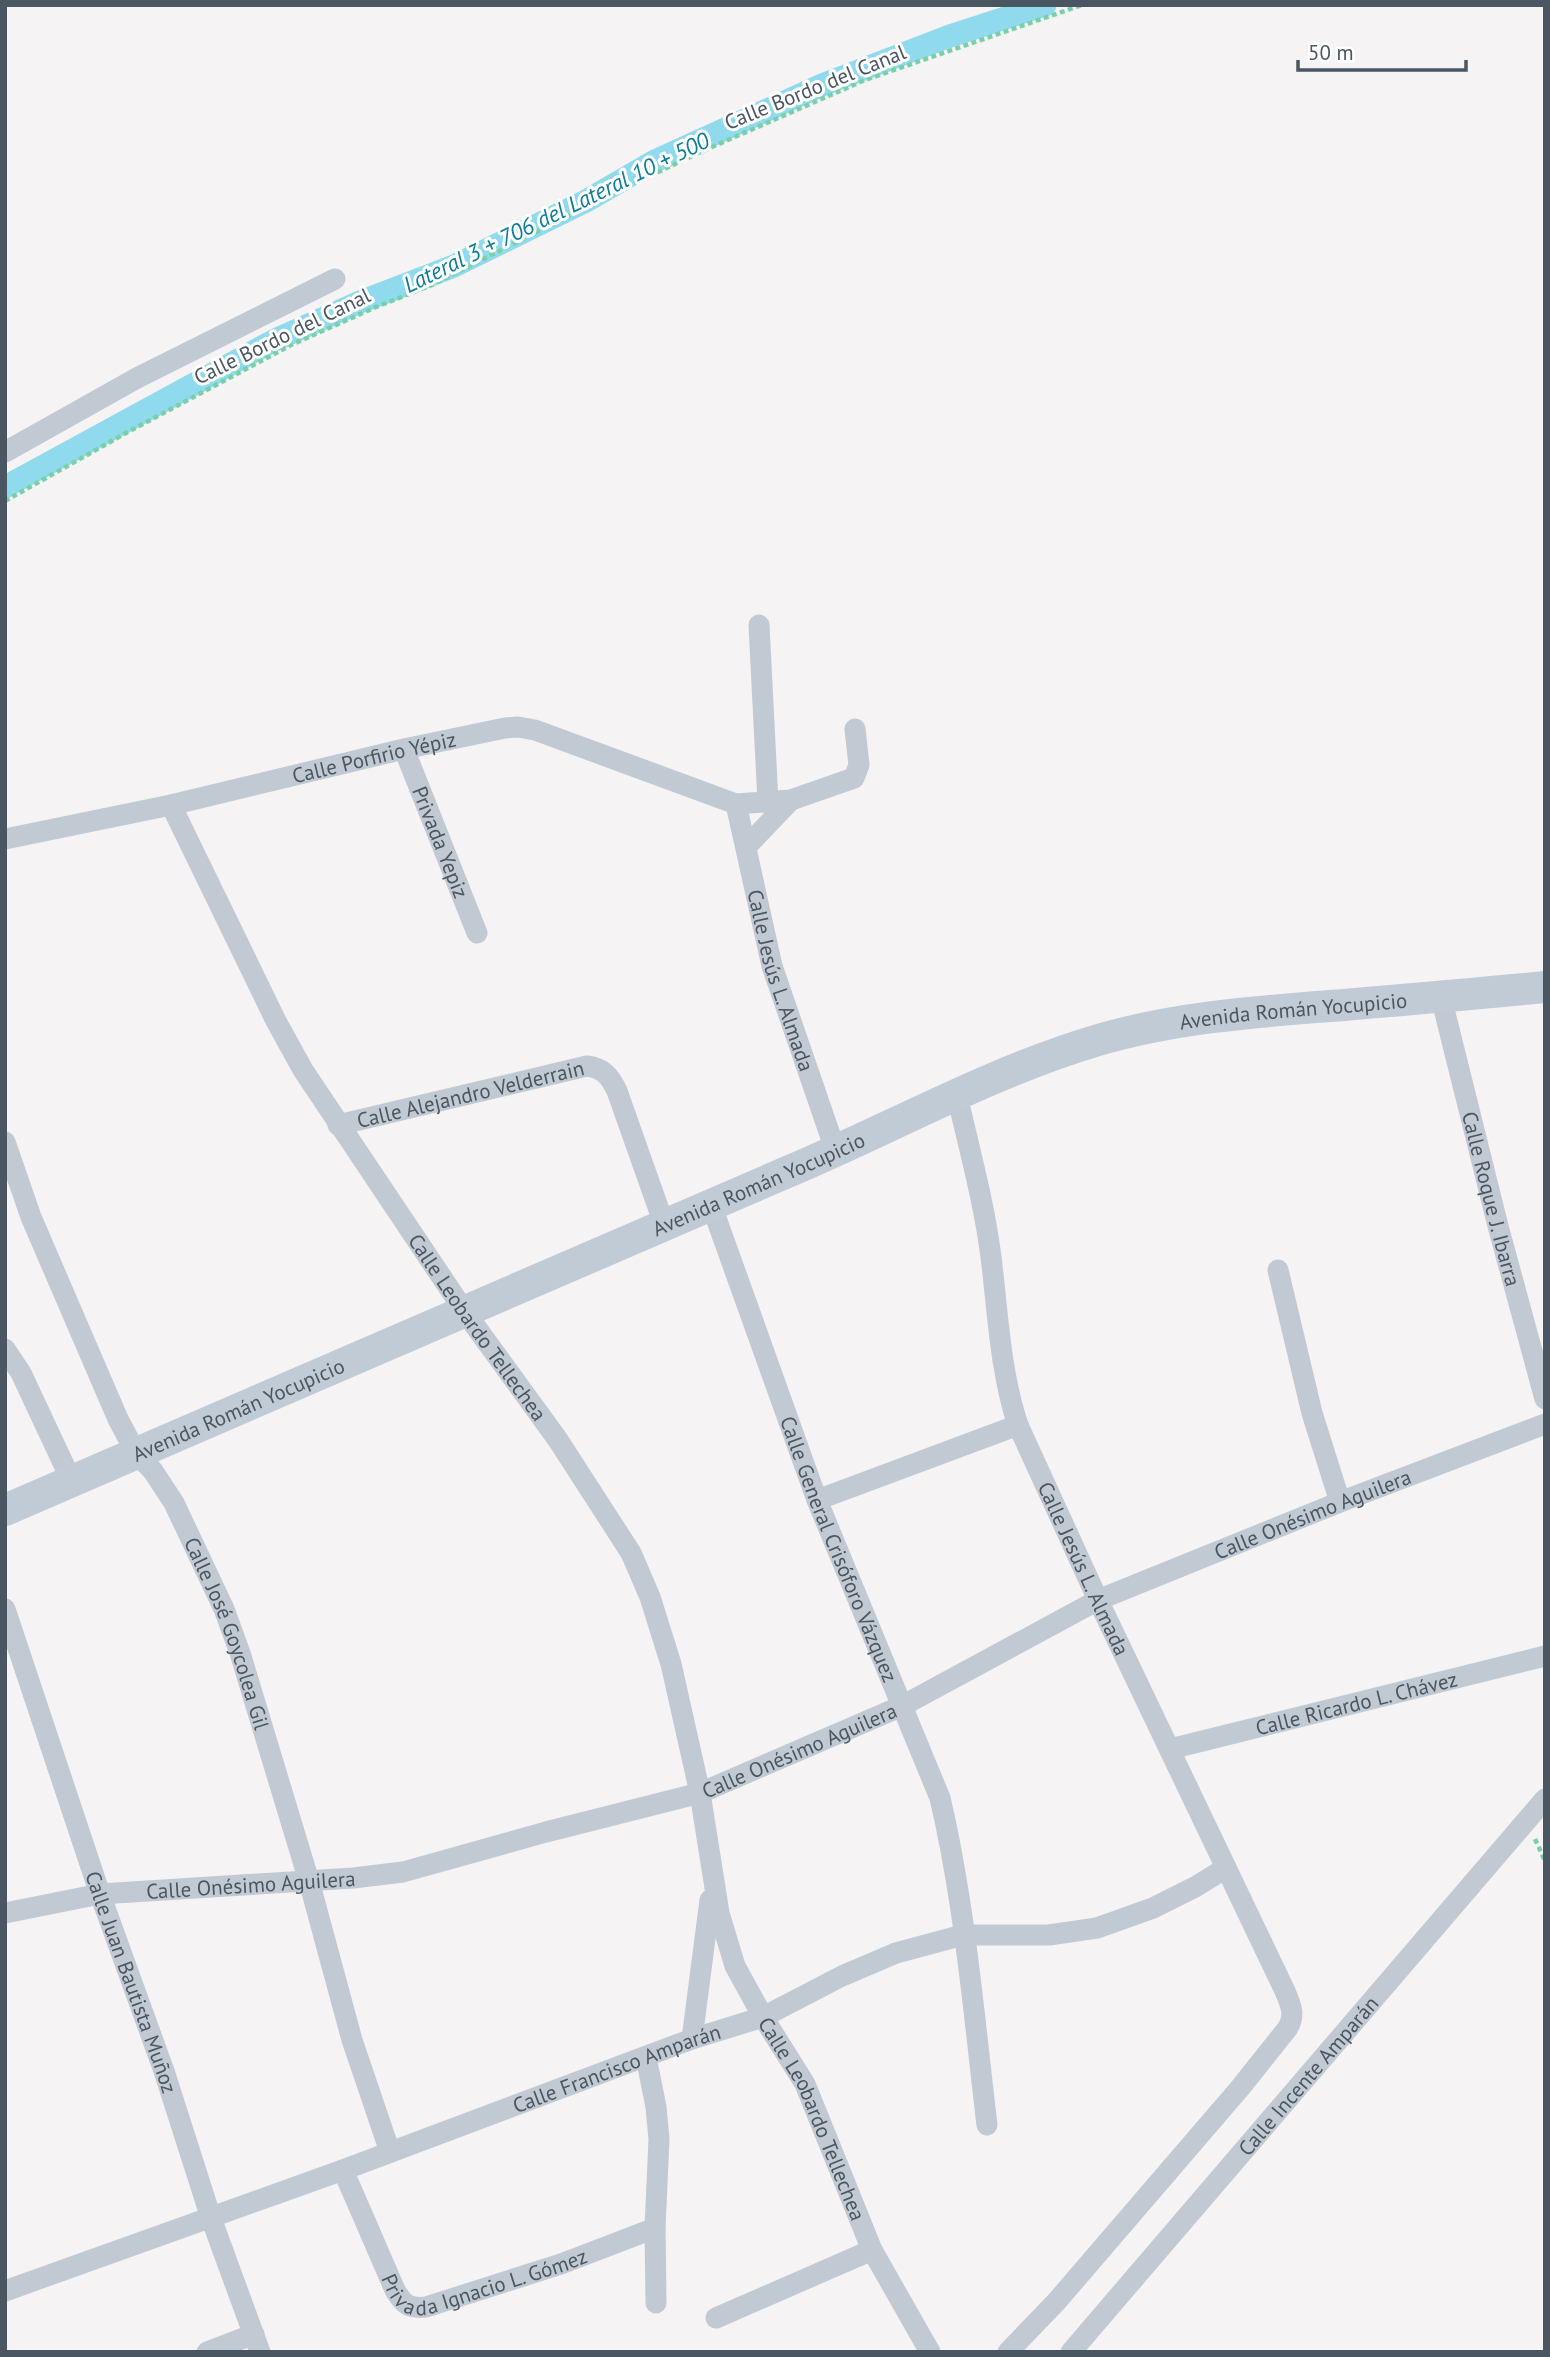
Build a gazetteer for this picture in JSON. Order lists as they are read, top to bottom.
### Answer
{
  "streets": {
    "street": [
      "Calle Porfirio Yépiz",
      "Privada Yepiz",
      "Calle Jesús L. Almada",
      "Avenida Román Yocupicio",
      "Calle Alejandro Velderrain",
      "Calle Roque J. Ibarra",
      "Calle Leobardo Tellechea",
      "Calle Onésimo Aguilera",
      "Calle General Crisóforo Vázquez",
      "Calle José Goycolea Gil",
      "Calle Ricardo L. Chávez",
      "Calle Juan Bautista Muñoz",
      "Calle Francisco Amparán",
      "Calle Incente Amparán",
      "Privada Ignacio L. Gómez"
    ],
    "path": ["Calle Bordo del Canal"]
  },
  "crossings": [
    ["Calle Porfirio Yépiz", "Privada Yepiz"],
    ["Calle Porfirio Yépiz", "Calle Jesús L. Almada"],
    ["Calle Porfirio Yépiz", "Calle Leobardo Tellechea"],
    ["Calle Jesús L. Almada", "Avenida Román Yocupicio"],
    ["Calle Jesús L. Almada", "Calle Onésimo Aguilera"],
    ["Calle Jesús L. Almada", "Calle Ricardo L. Chávez"],
    ["Calle Jesús L. Almada", "Calle Francisco Amparán"],
    ["Avenida Román Yocupicio", "Calle Alejandro Velderrain"],
    ["Avenida Román Yocupicio", "Calle Roque J. Ibarra"],
    ["Avenida Román Yocupicio", "Calle Leobardo Tellechea"],
    ["Avenida Román Yocupicio", "Calle General Crisóforo Vázquez"],
    ["Avenida Román Yocupicio", "Calle José Goycolea Gil"],
    ["Calle Alejandro Velderrain", "Calle Leobardo Tellechea"],
    ["Calle Leobardo Tellechea", "Calle Onésimo Aguilera"],
    ["Calle Leobardo Tellechea", "Calle Francisco Amparán"],
    ["Calle Onésimo Aguilera", "Calle General Crisóforo Vázquez"],
    ["Calle Onésimo Aguilera", "Calle José Goycolea Gil"],
    ["Calle Onésimo Aguilera", "Calle Juan Bautista Muñoz"],
    ["Calle General Crisóforo Vázquez", "Calle Francisco Amparán"],
    ["Calle José Goycolea Gil", "Calle Francisco Amparán"],
    ["Calle Juan Bautista Muñoz", "Calle Francisco Amparán"],
    ["Calle Francisco Amparán", "Privada Ignacio L. Gómez"]
  ],
  "water": ["Lateral 3 + 706 del Lateral 10 + 500"],
  "scale_bar": "50 m"
}
